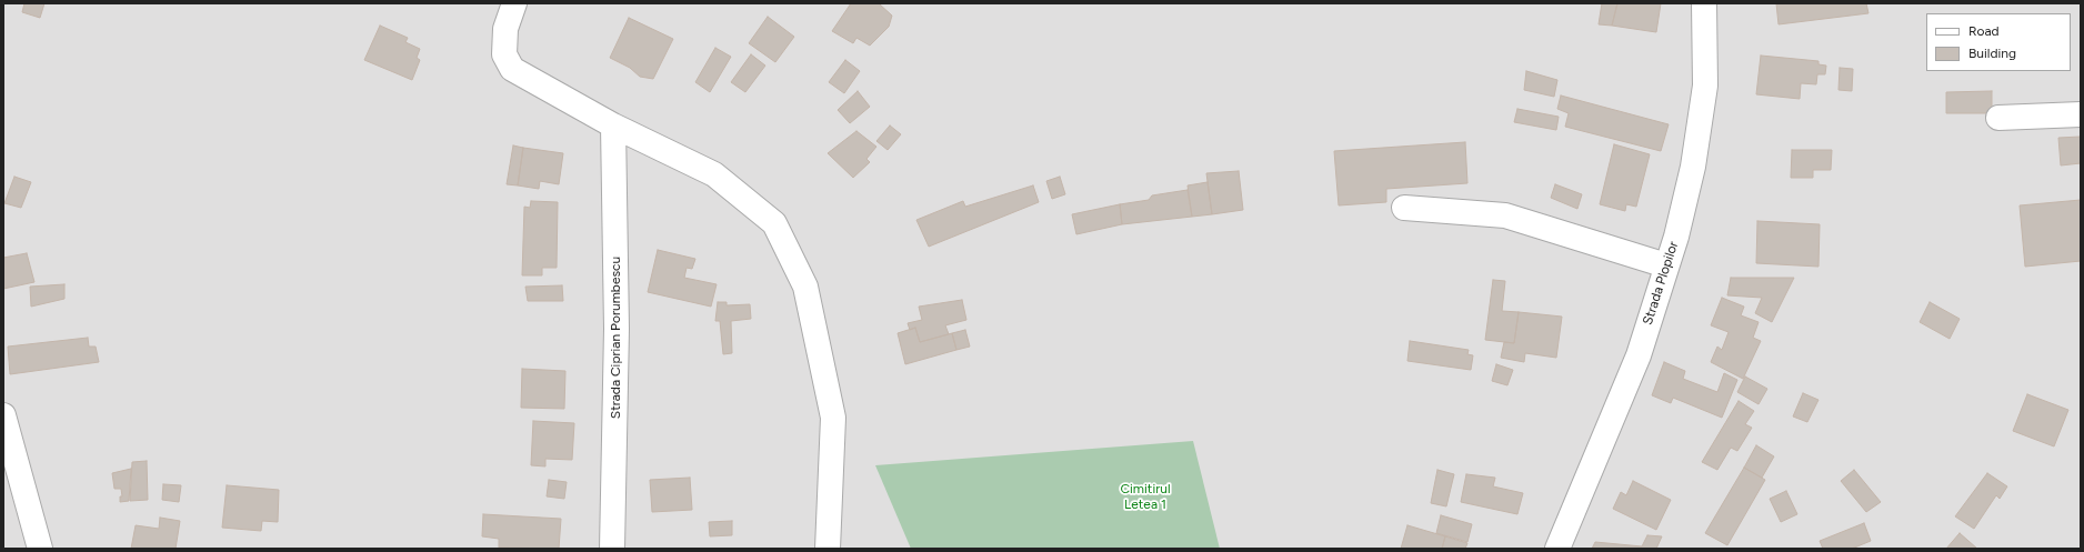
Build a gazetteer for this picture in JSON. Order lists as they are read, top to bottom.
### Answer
{
  "streets": {
    "street": ["Strada Plopilor", "Strada Ciprian Porumbescu"]
  },
  "parks": ["Cimitirul Letea 1"],
  "legend": ["Road", "Building"]
}
